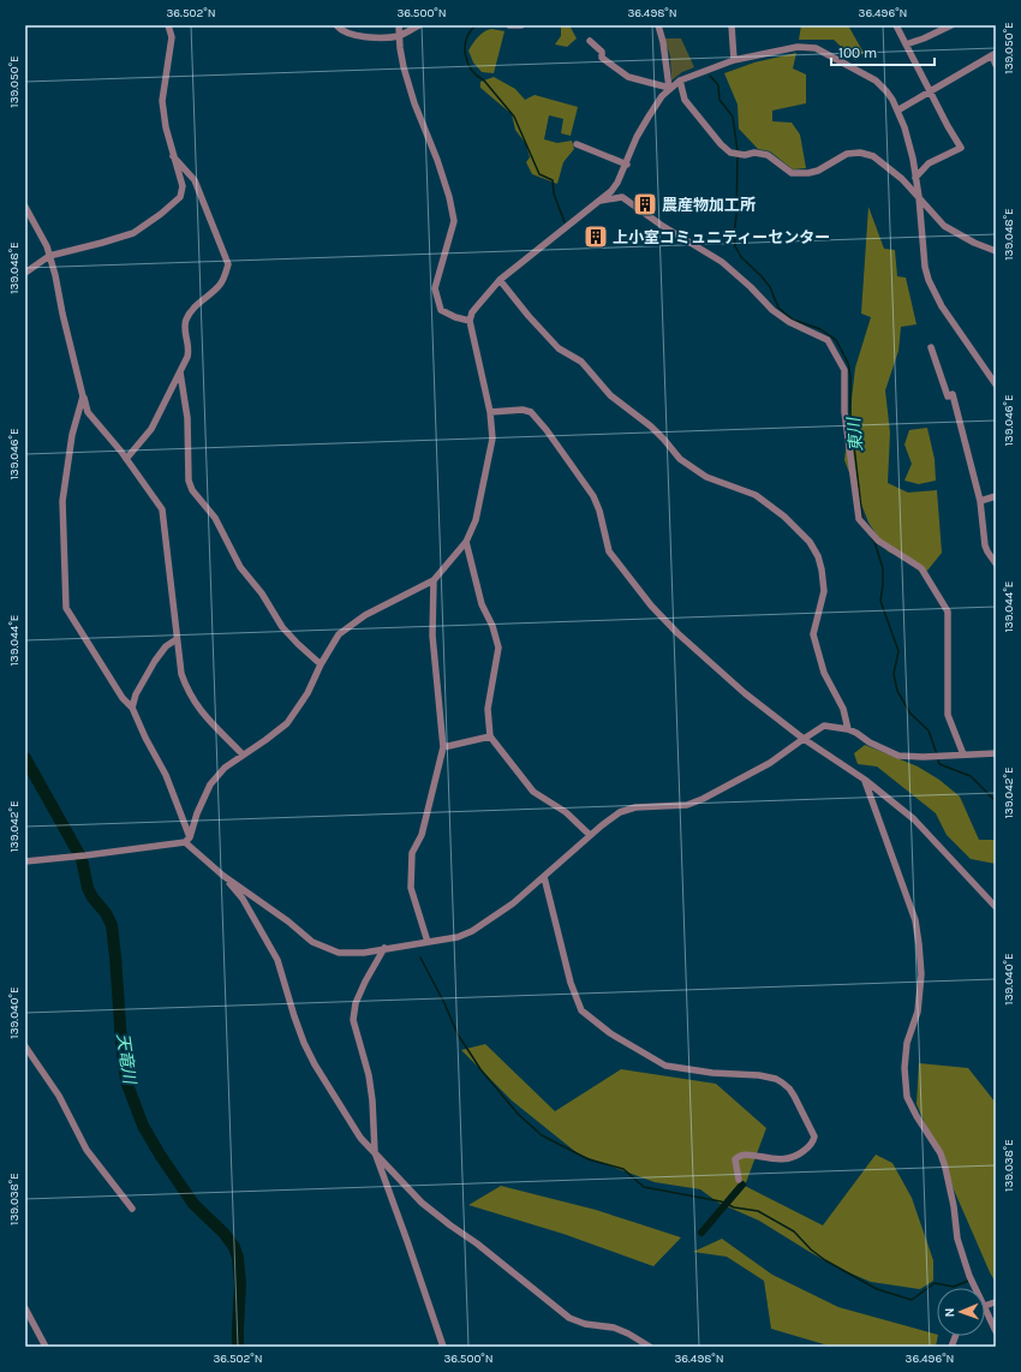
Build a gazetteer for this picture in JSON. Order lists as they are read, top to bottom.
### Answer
{
  "water": ["東川", "天竜川"],
  "places": {
    "building": ["農産物加工所", "上小室コミュニティーセンター"]
  },
  "scale_bar": "100 m",
  "north": "left",
  "coordinates": [
    "36.502°N",
    "36.500°N",
    "36.498°N",
    "36.496°N",
    "139.050°E",
    "139.048°E",
    "139.046°E",
    "139.044°E",
    "139.042°E",
    "139.040°E",
    "139.038°E"
  ]
}
